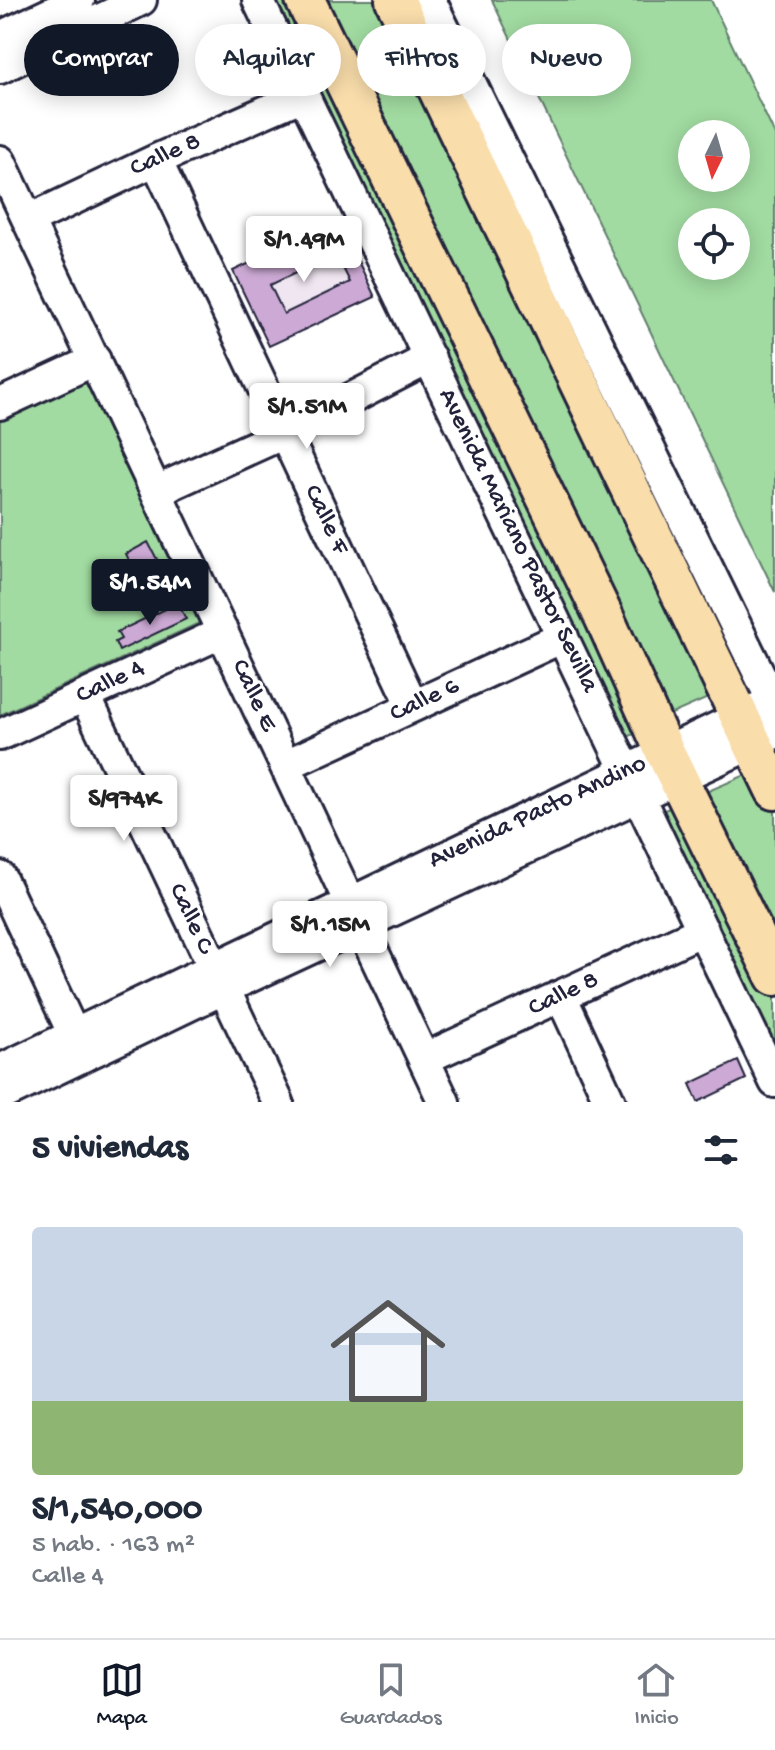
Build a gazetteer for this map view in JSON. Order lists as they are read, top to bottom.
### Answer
{
  "streets": {
    "main road": ["Avenida Mariano Pastor Sevilla"],
    "street": [
      "Calle 8",
      "Calle F",
      "Calle 4",
      "Calle E",
      "Calle 6",
      "Avenida Pacto Andino",
      "Calle C"
    ]
  },
  "crossings": [
    ["Calle 8", "Calle F"],
    ["Calle 8", "Avenida Mariano Pastor Sevilla"],
    ["Calle 8", "Calle E"],
    ["Calle F", "Calle 6"],
    ["Avenida Mariano Pastor Sevilla", "Calle 6"],
    ["Avenida Mariano Pastor Sevilla", "Avenida Pacto Andino"],
    ["Calle 4", "Calle E"],
    ["Calle 4", "Calle C"],
    ["Calle E", "Calle 6"],
    ["Calle E", "Avenida Pacto Andino"],
    ["Avenida Pacto Andino", "Calle C"]
  ],
  "north": "bottom",
  "page": {
    "chip": [
      "Comprar",
      "Alquilar",
      "Filtros",
      "Nuevo"
    ],
    "price": [
      "S/1.49M",
      "S/1.51M",
      "S/1.54M",
      "S/974K",
      "S/1.15M"
    ],
    "heading": "5 viviendas",
    "list": [
      {
        "name": "S/1,540,000",
        "note": "5 hab. · 163 m² · Calle 4"
      }
    ],
    "tabs": ["Mapa", "Guardados", "Inicio"]
  }
}
